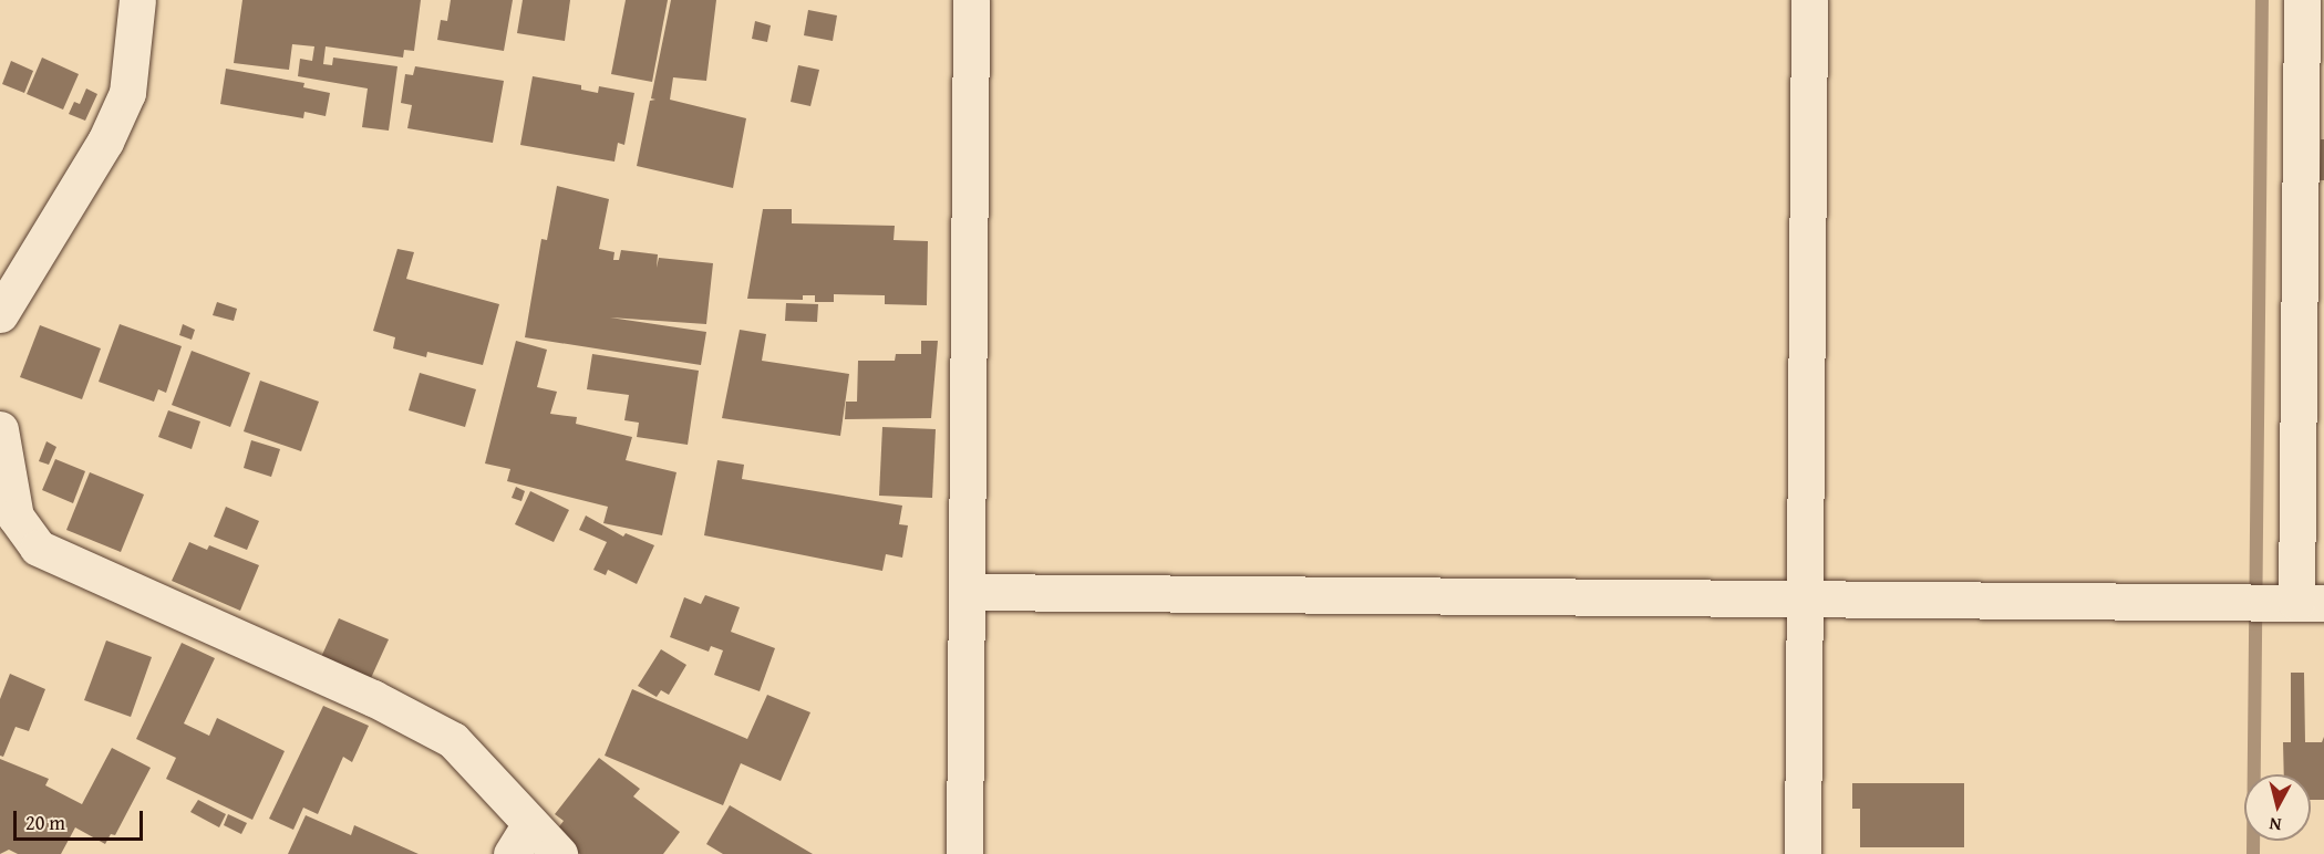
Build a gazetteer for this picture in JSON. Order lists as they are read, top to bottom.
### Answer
{
  "scale_bar": "20 m",
  "north": "bottom"
}
